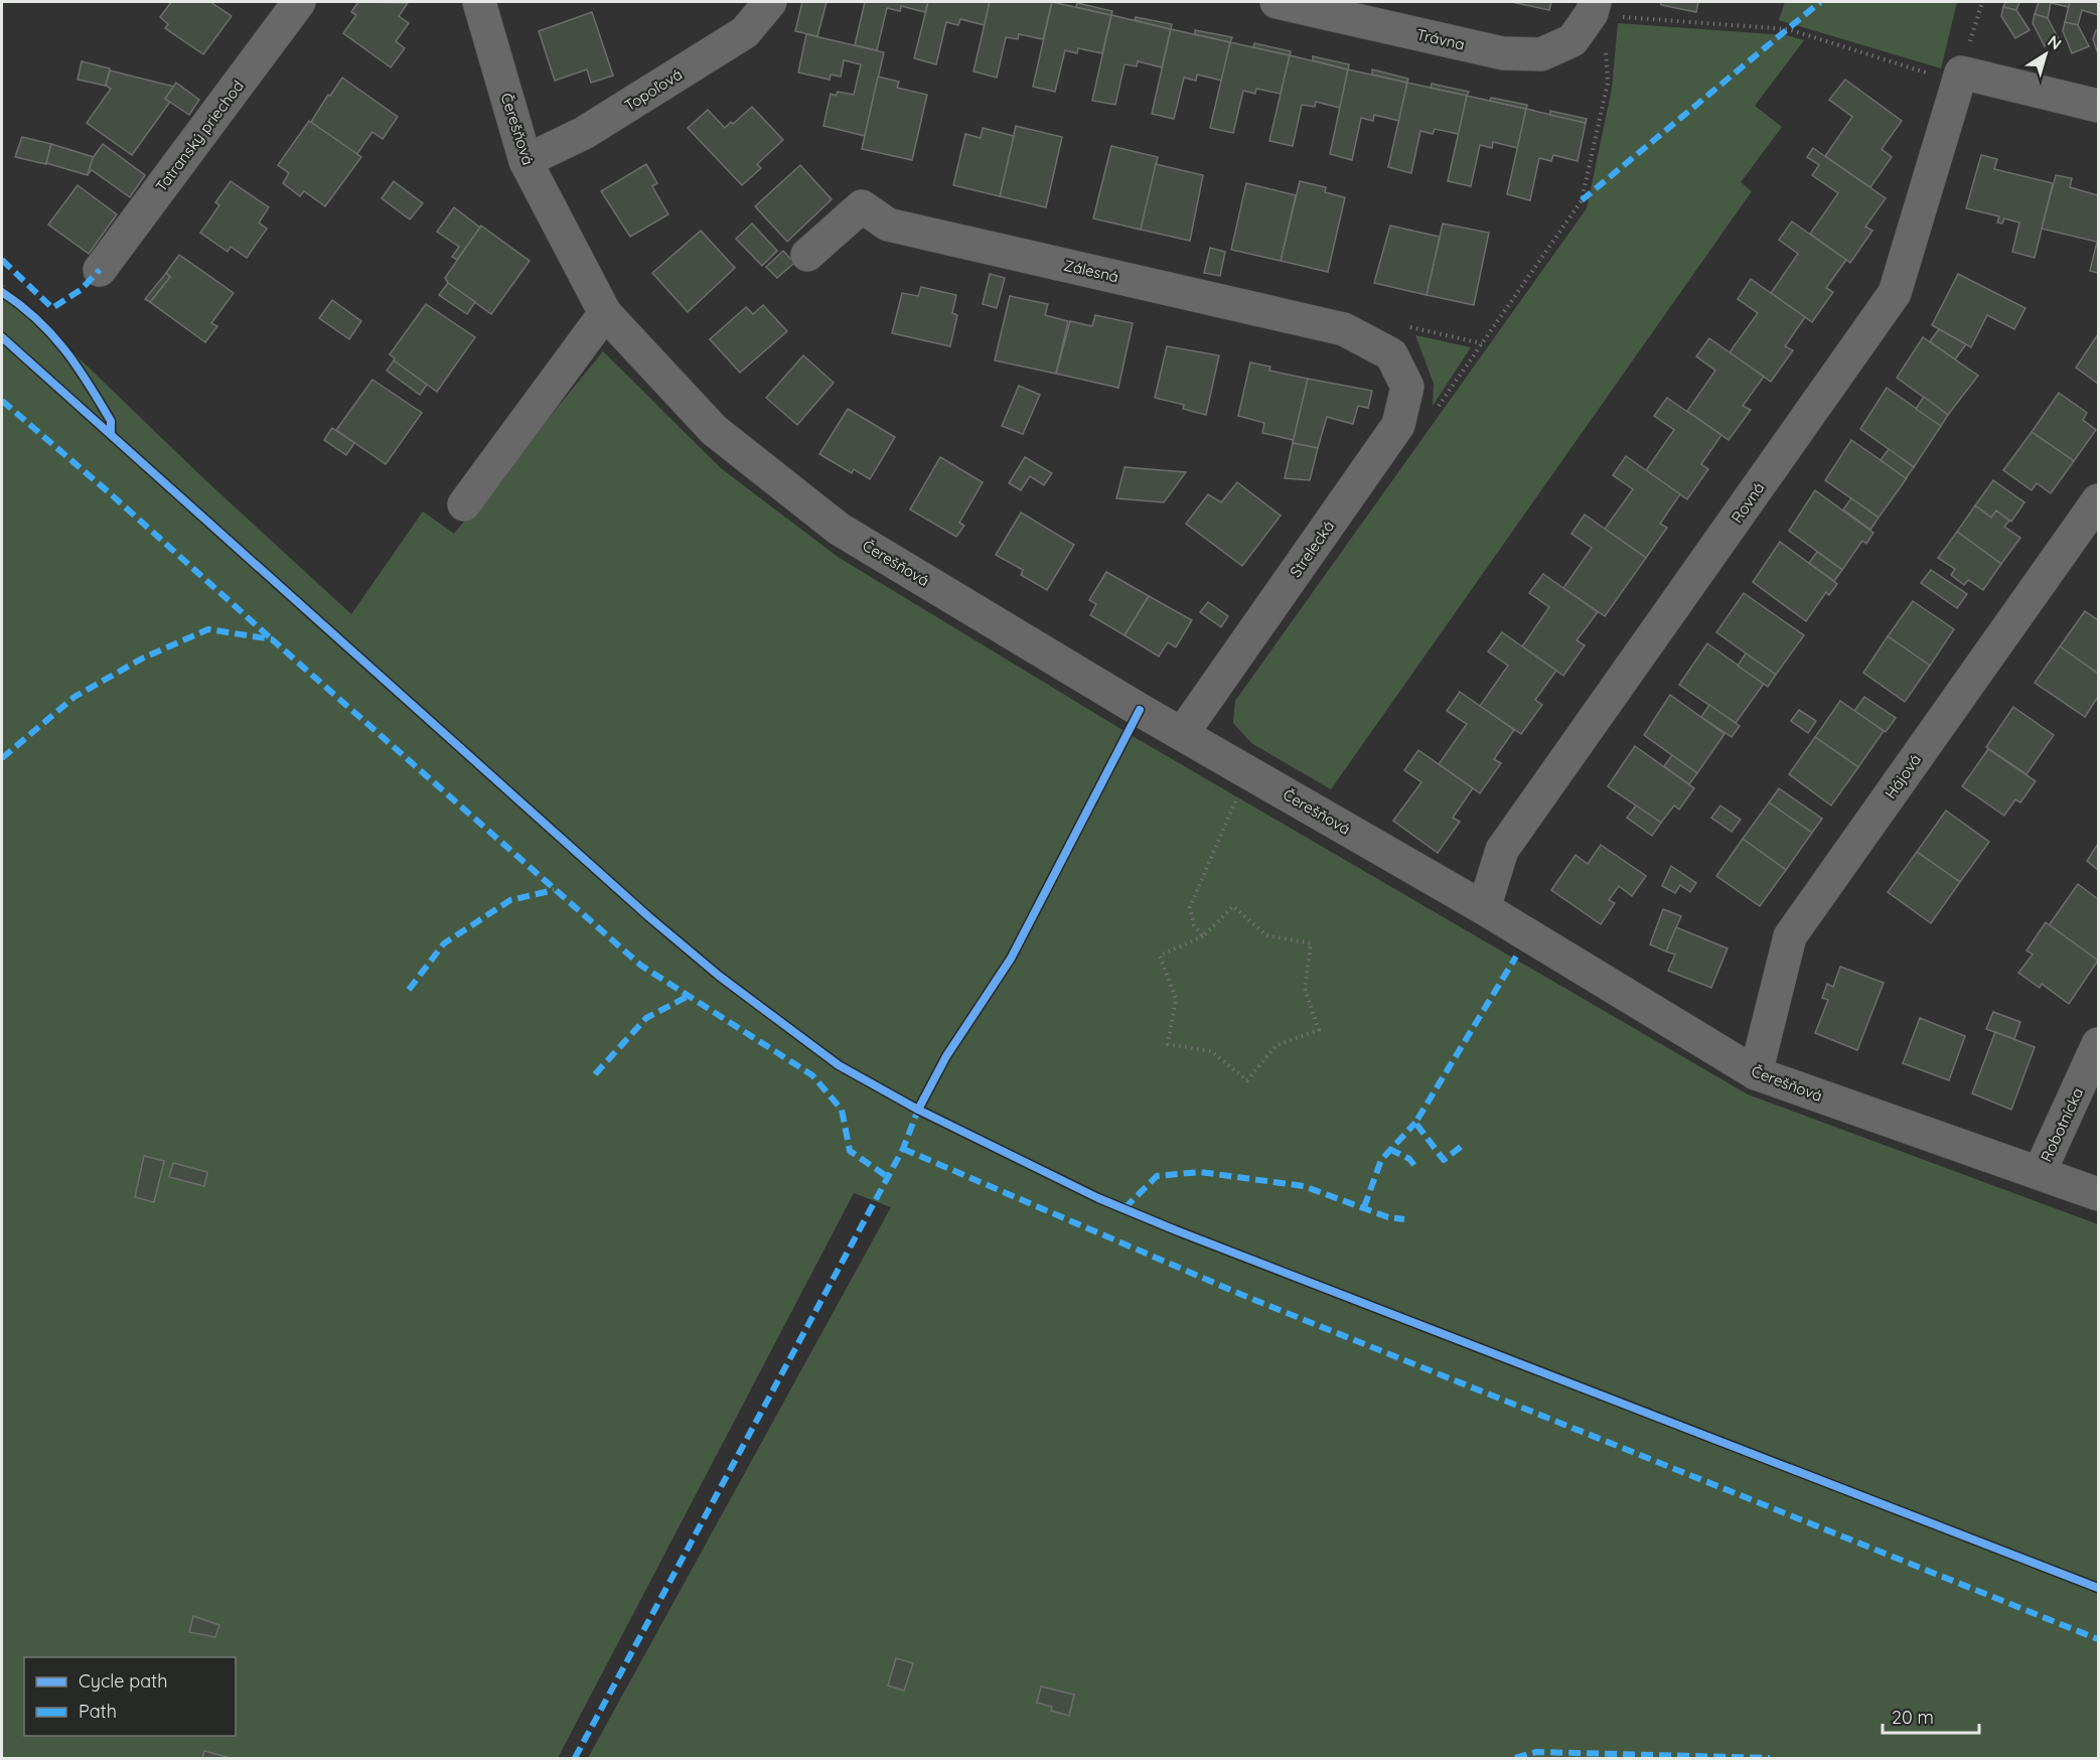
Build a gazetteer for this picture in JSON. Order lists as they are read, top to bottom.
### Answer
{
  "streets": {
    "street": [
      "Trávna",
      "Topoľová",
      "Čerešňová",
      "Tatranský priechod",
      "Zálesná",
      "Rovná",
      "Strelecká",
      "Hájová",
      "Robotnícka"
    ]
  },
  "crossings": [
    ["Topoľová", "Čerešňová"],
    ["Čerešňová", "Rovná"],
    ["Čerešňová", "Strelecká"],
    ["Čerešňová", "Hájová"],
    ["Čerešňová", "Robotnícka"],
    ["Zálesná", "Strelecká"]
  ],
  "legend": ["Cycle path", "Path"],
  "scale_bar": "20 m",
  "north": "top right"
}
